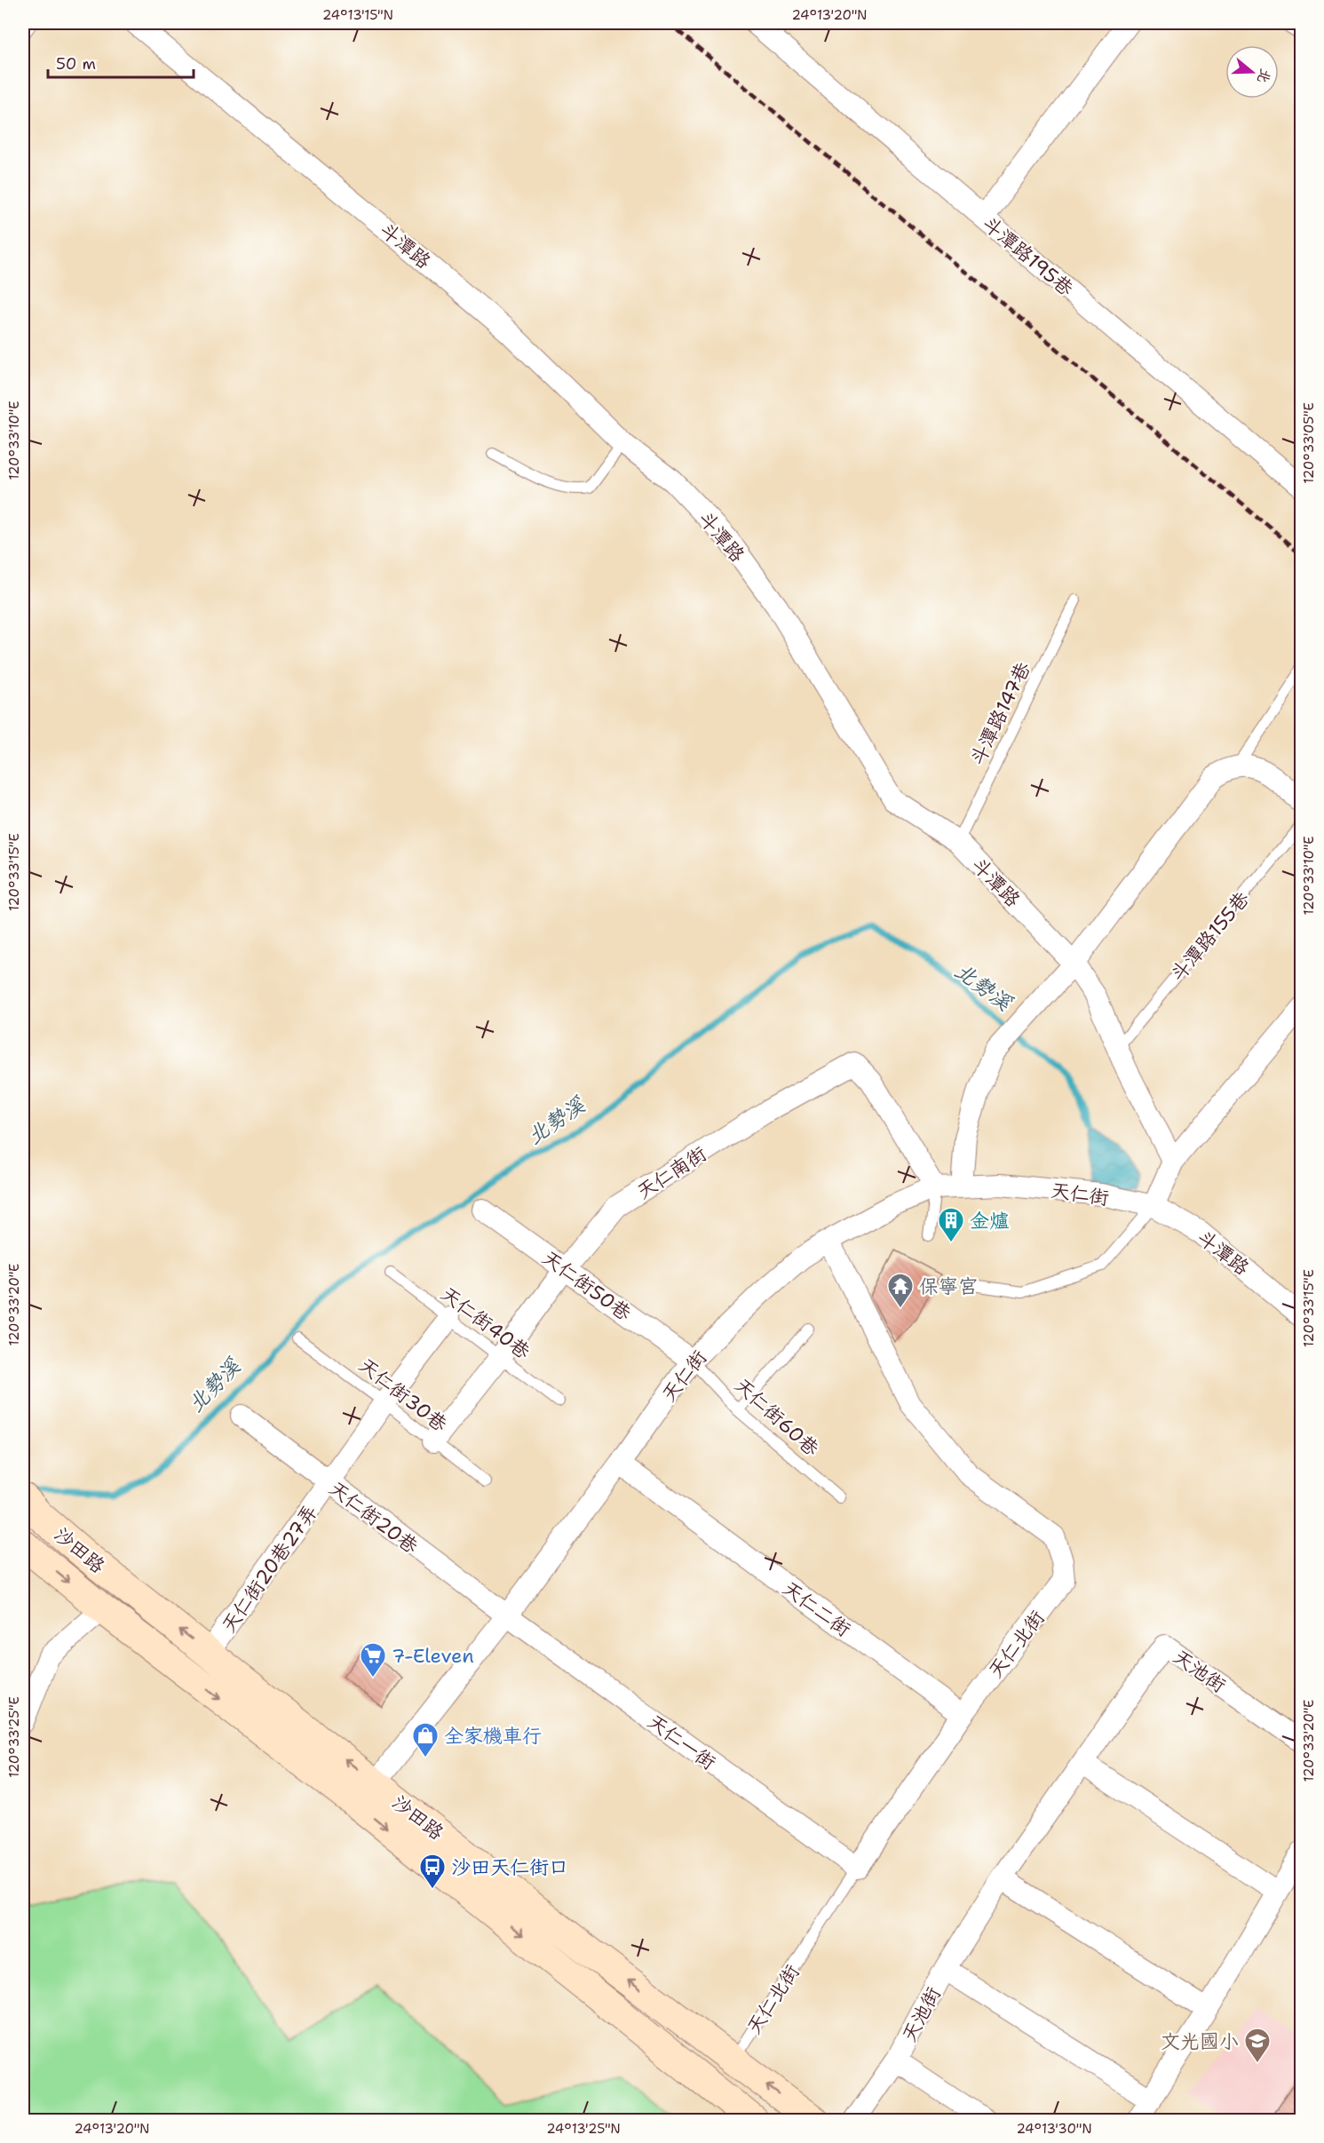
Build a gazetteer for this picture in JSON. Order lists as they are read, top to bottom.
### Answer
{
  "streets": {
    "street": [
      "斗潭路",
      "斗潭路195巷",
      "天仁南街",
      "天仁街",
      "天仁街50巷",
      "天仁街20巷",
      "沙田路",
      "天仁街20巷27弄",
      "天仁二街",
      "天仁北街",
      "天池街",
      "天仁一街"
    ],
    "lane": [
      "斗潭路147巷",
      "斗潭路155巷",
      "天仁街40巷",
      "天仁街30巷",
      "天仁街60巷"
    ]
  },
  "crossings": [
    ["斗潭路", "斗潭路147巷"],
    ["斗潭路", "斗潭路155巷"],
    ["斗潭路", "天仁街"],
    ["天仁南街", "天仁街"],
    ["天仁南街", "天仁街50巷"],
    ["天仁南街", "天仁街40巷"],
    ["天仁南街", "天仁街30巷"],
    ["天仁街", "天仁街50巷"],
    ["天仁街", "天仁街60巷"],
    ["天仁街", "天仁街20巷"],
    ["天仁街", "沙田路"],
    ["天仁街", "天仁二街"],
    ["天仁街", "天仁北街"],
    ["天仁街", "天仁一街"],
    ["天仁街50巷", "天仁街60巷"],
    ["天仁街40巷", "天仁街20巷27弄"],
    ["天仁街30巷", "天仁街20巷27弄"],
    ["天仁街20巷", "天仁街20巷27弄"],
    ["天仁街20巷", "天仁一街"],
    ["沙田路", "天仁街20巷27弄"],
    ["沙田路", "天仁北街"],
    ["天仁二街", "天仁北街"],
    ["天仁北街", "天仁一街"]
  ],
  "water": ["北勢溪"],
  "places": {
    "building": ["金爐"],
    "temple": ["保寧宮"],
    "supermarket": ["7-Eleven"],
    "shop": ["全家機車行"],
    "bus stop": ["沙田天仁街口"],
    "school or university": ["文光國小"]
  },
  "scale_bar": "50 m",
  "north": "right",
  "coordinates": [
    "24°13'15\"N",
    "24°13'20\"N",
    "120°33'10\"E",
    "120°33'05\"E",
    "120°33'15\"E",
    "120°33'20\"E",
    "120°33'25\"E",
    "24°13'25\"N",
    "24°13'30\"N"
  ]
}
